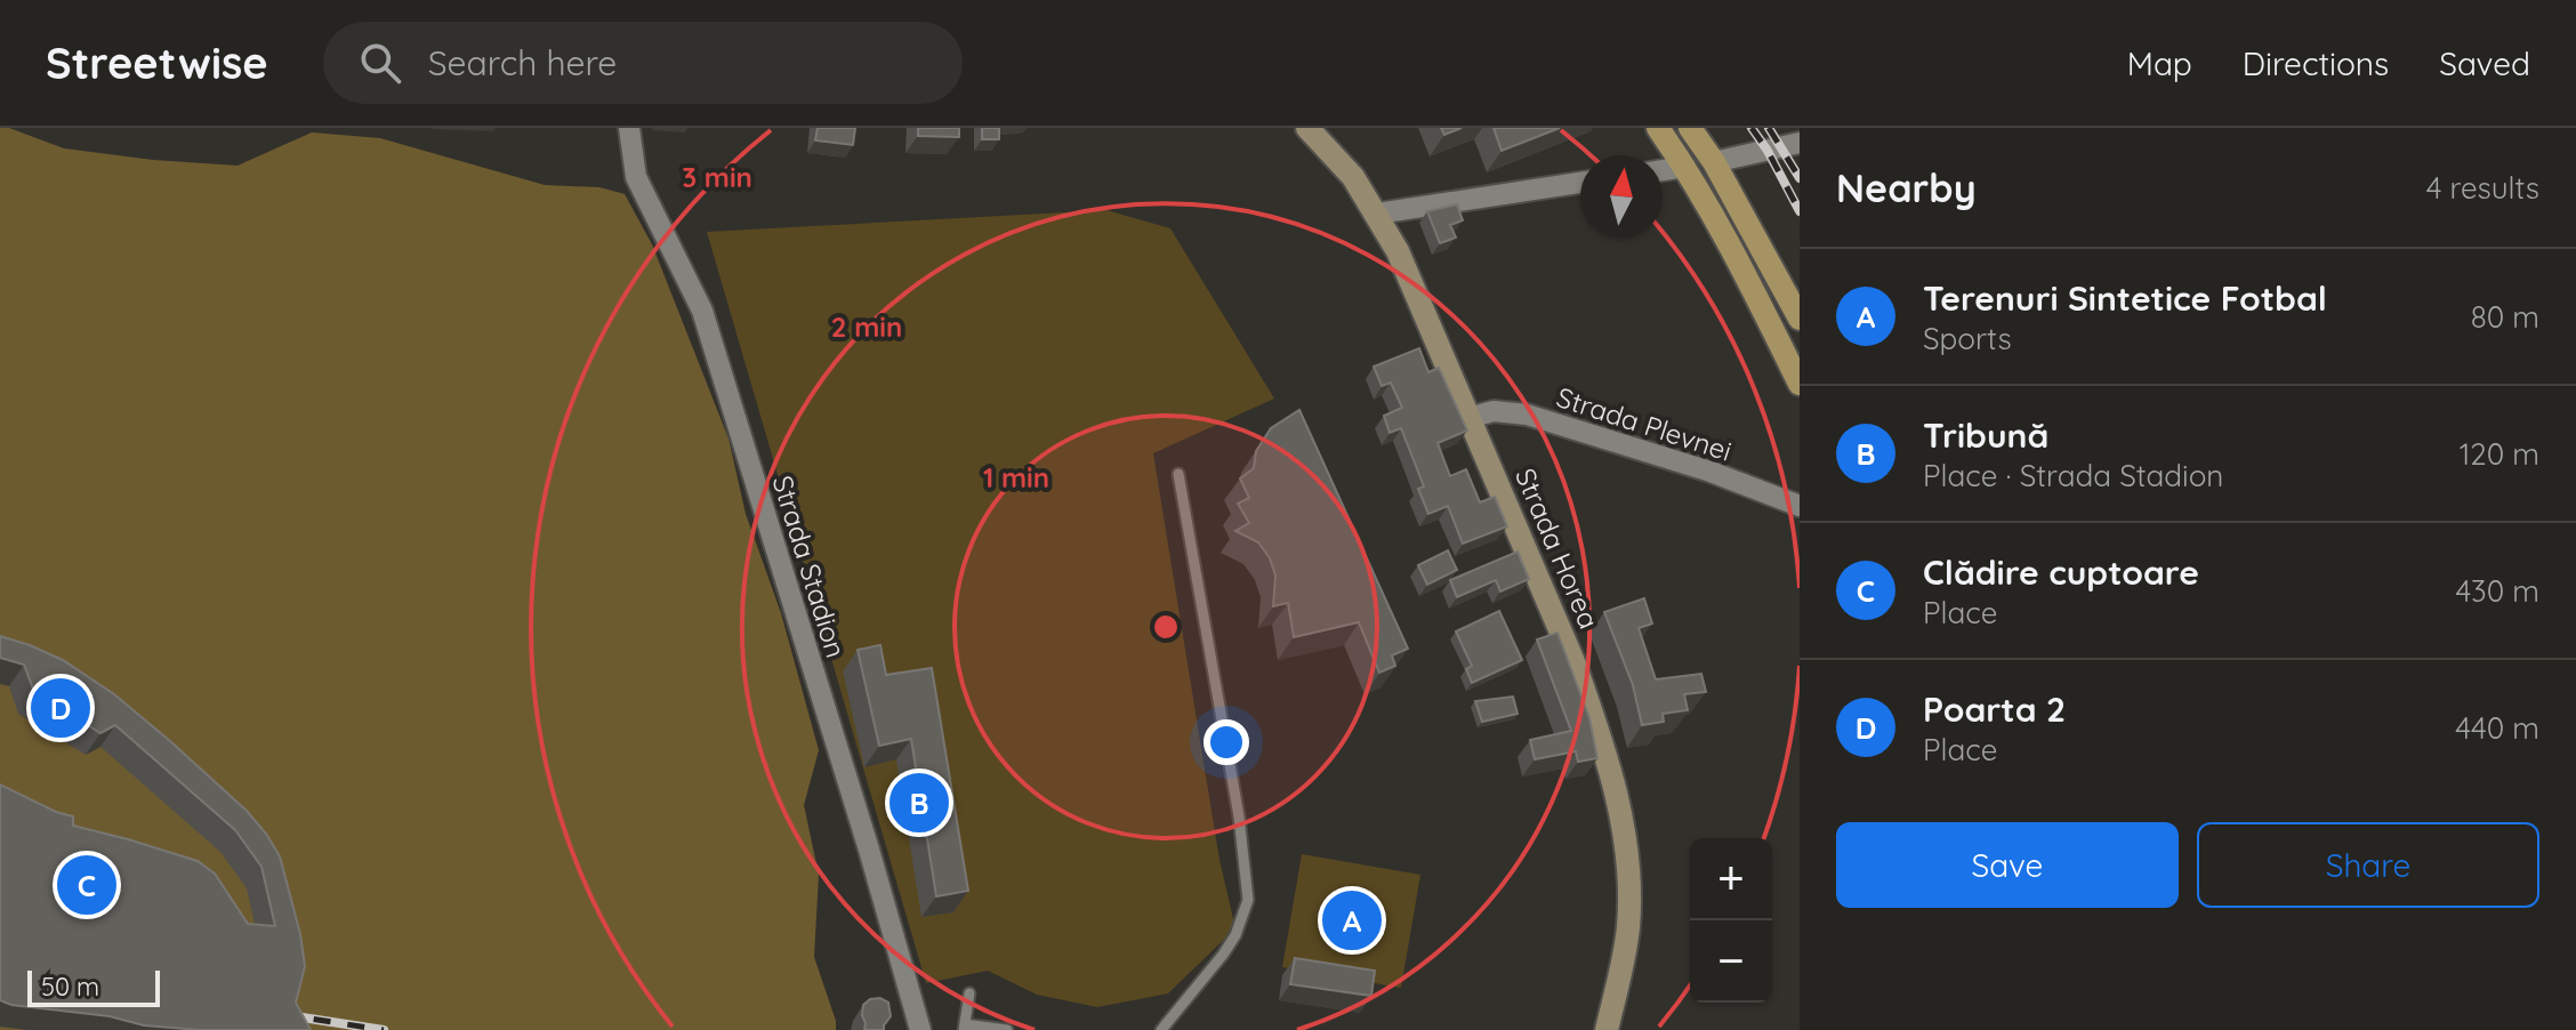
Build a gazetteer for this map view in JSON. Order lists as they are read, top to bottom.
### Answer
{
  "streets": {
    "main road": ["Strada Horea"],
    "street": ["Strada Plevnei", "Strada Stadion"]
  },
  "crossings": [
    ["Strada Plevnei", "Strada Horea"]
  ],
  "scale_bar": "50 m",
  "north": "top",
  "page": {
    "header": "Streetwise",
    "search": "Search here",
    "nav": ["Map", "Directions", "Saved"],
    "heading": ["Nearby", "4 results"],
    "list": [
      {
        "mark": "A",
        "name": "Terenuri Sintetice Fotbal",
        "note": "Sports",
        "value": "80 m"
      },
      {
        "mark": "B",
        "name": "Tribună",
        "note": "Place · Strada Stadion",
        "value": "120 m"
      },
      {
        "mark": "C",
        "name": "Clădire cuptoare",
        "note": "Place",
        "value": "430 m"
      },
      {
        "mark": "D",
        "name": "Poarta 2",
        "note": "Place",
        "value": "440 m"
      }
    ],
    "pins": [
      "D",
      "B",
      "C",
      "A"
    ],
    "buttons": ["Save", "Share"],
    "map_buttons": ["+", "−"],
    "scale": "50 m"
  },
  "rings": ["3 min", "2 min", "1 min"]
}
